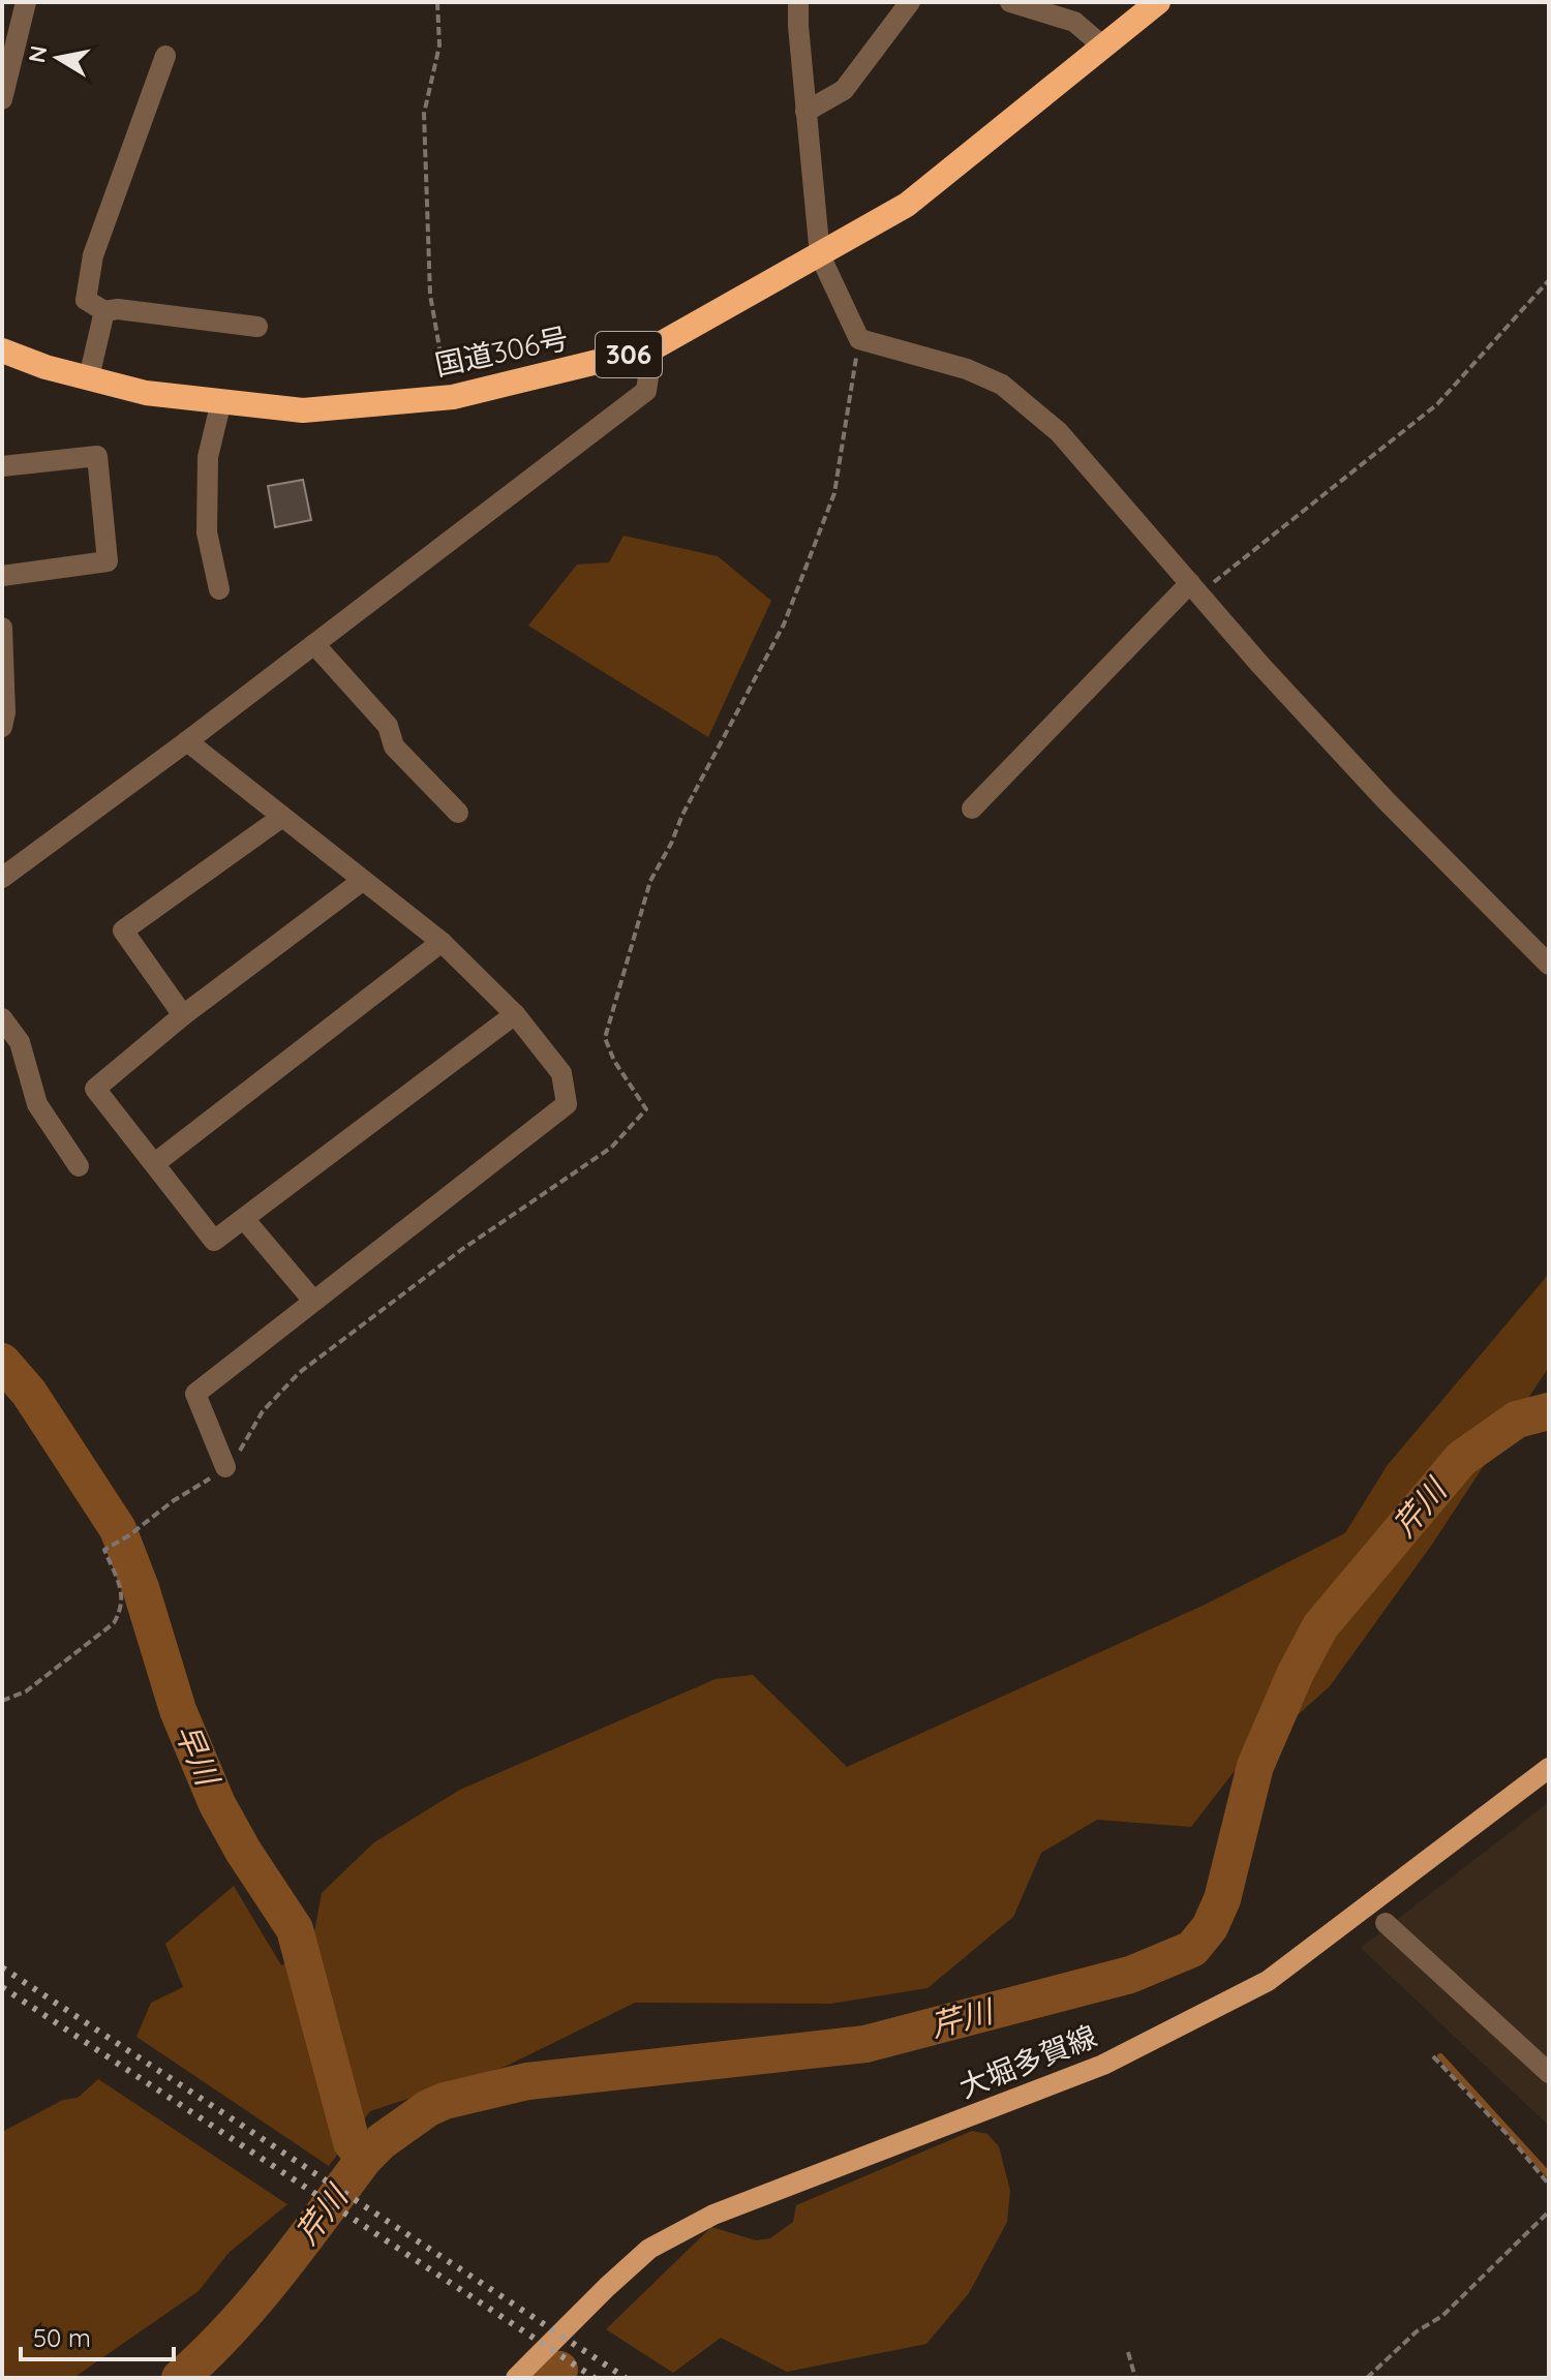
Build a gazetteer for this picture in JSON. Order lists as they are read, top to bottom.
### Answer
{
  "streets": {
    "highway": ["国道306号", "306"],
    "main road": ["大堀多賀線"]
  },
  "water": ["芹川", "早川"],
  "scale_bar": "50 m",
  "north": "left"
}
